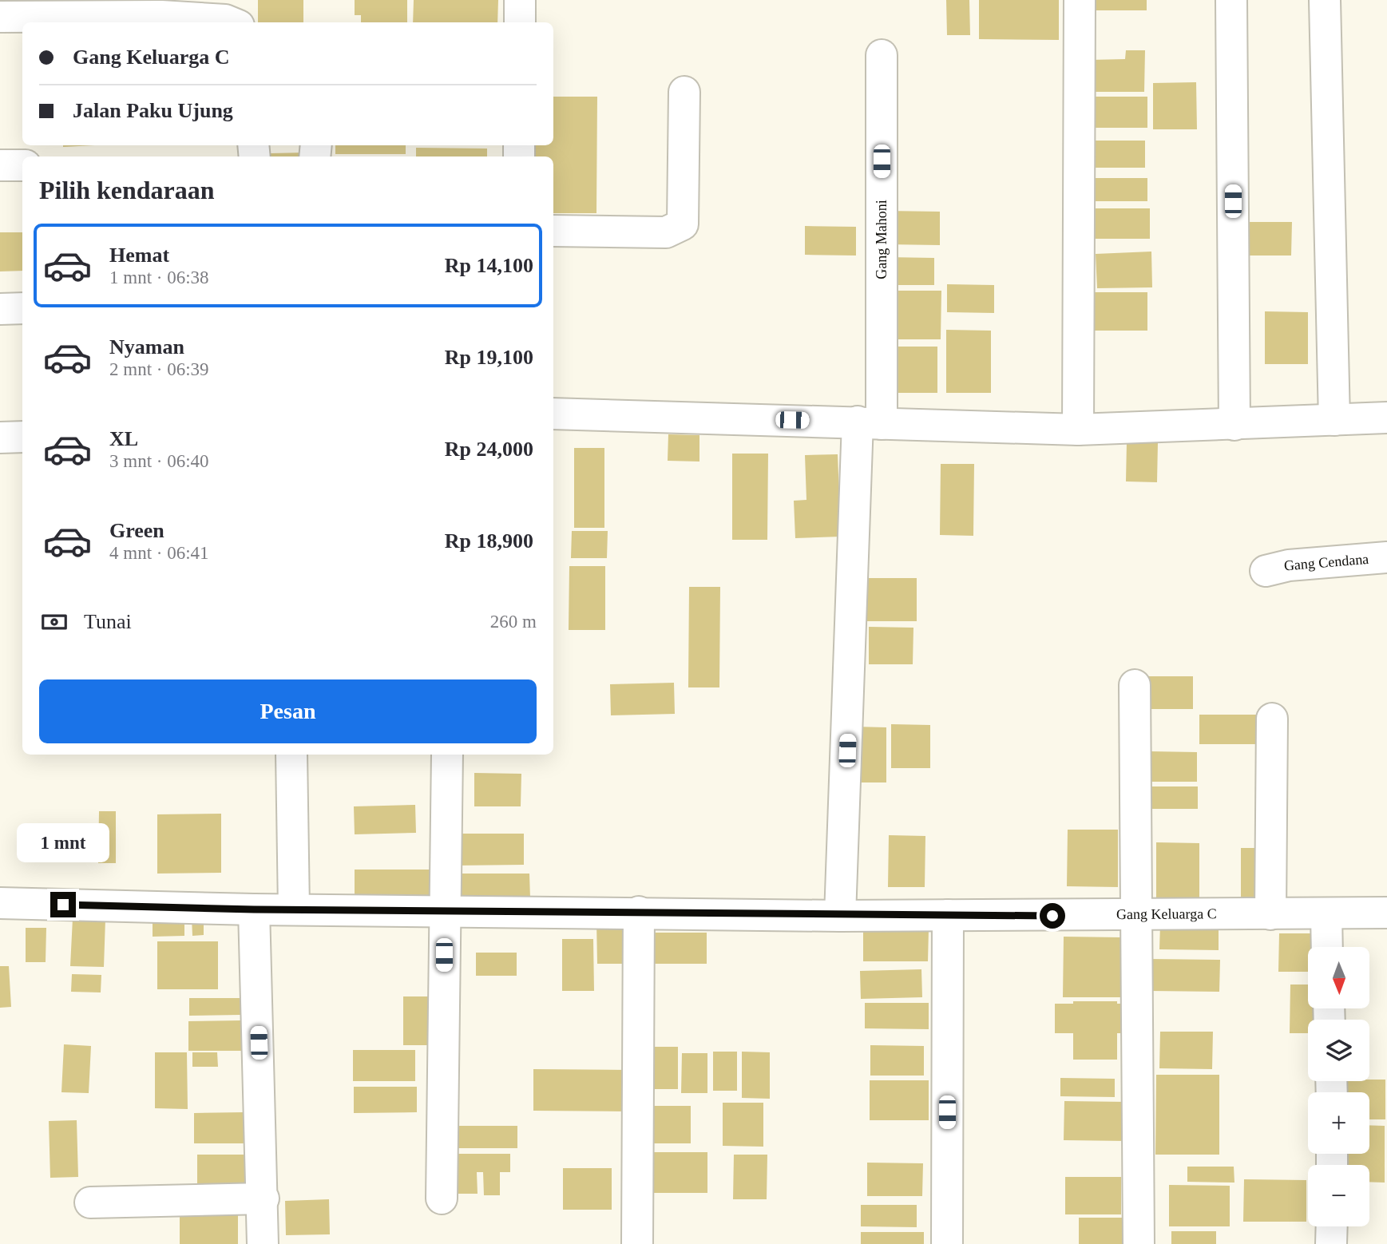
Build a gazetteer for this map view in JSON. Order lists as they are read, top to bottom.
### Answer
{
  "streets": {
    "street": ["Gang Mahoni", "Gang Cendana", "Gang Keluarga C"]
  },
  "crossings": [
    ["Gang Mahoni", "Gang Keluarga C"]
  ],
  "north": "bottom",
  "page": {
    "banner": ["Gang Keluarga C", "Jalan Paku Ujung"],
    "heading": "Pilih kendaraan",
    "list": [
      {
        "name": "Hemat",
        "note": "1 mnt · 06:38",
        "value": "Rp 14,100"
      },
      {
        "name": "Nyaman",
        "note": "2 mnt · 06:39",
        "value": "Rp 19,100"
      },
      {
        "name": "XL",
        "note": "3 mnt · 06:40",
        "value": "Rp 24,000"
      },
      {
        "name": "Green",
        "note": "4 mnt · 06:41",
        "value": "Rp 18,900"
      }
    ],
    "pay": ["Tunai", "260 m"],
    "buttons": "Pesan",
    "bubble": "1 mnt",
    "map_buttons": ["+", "−"]
  }
}
